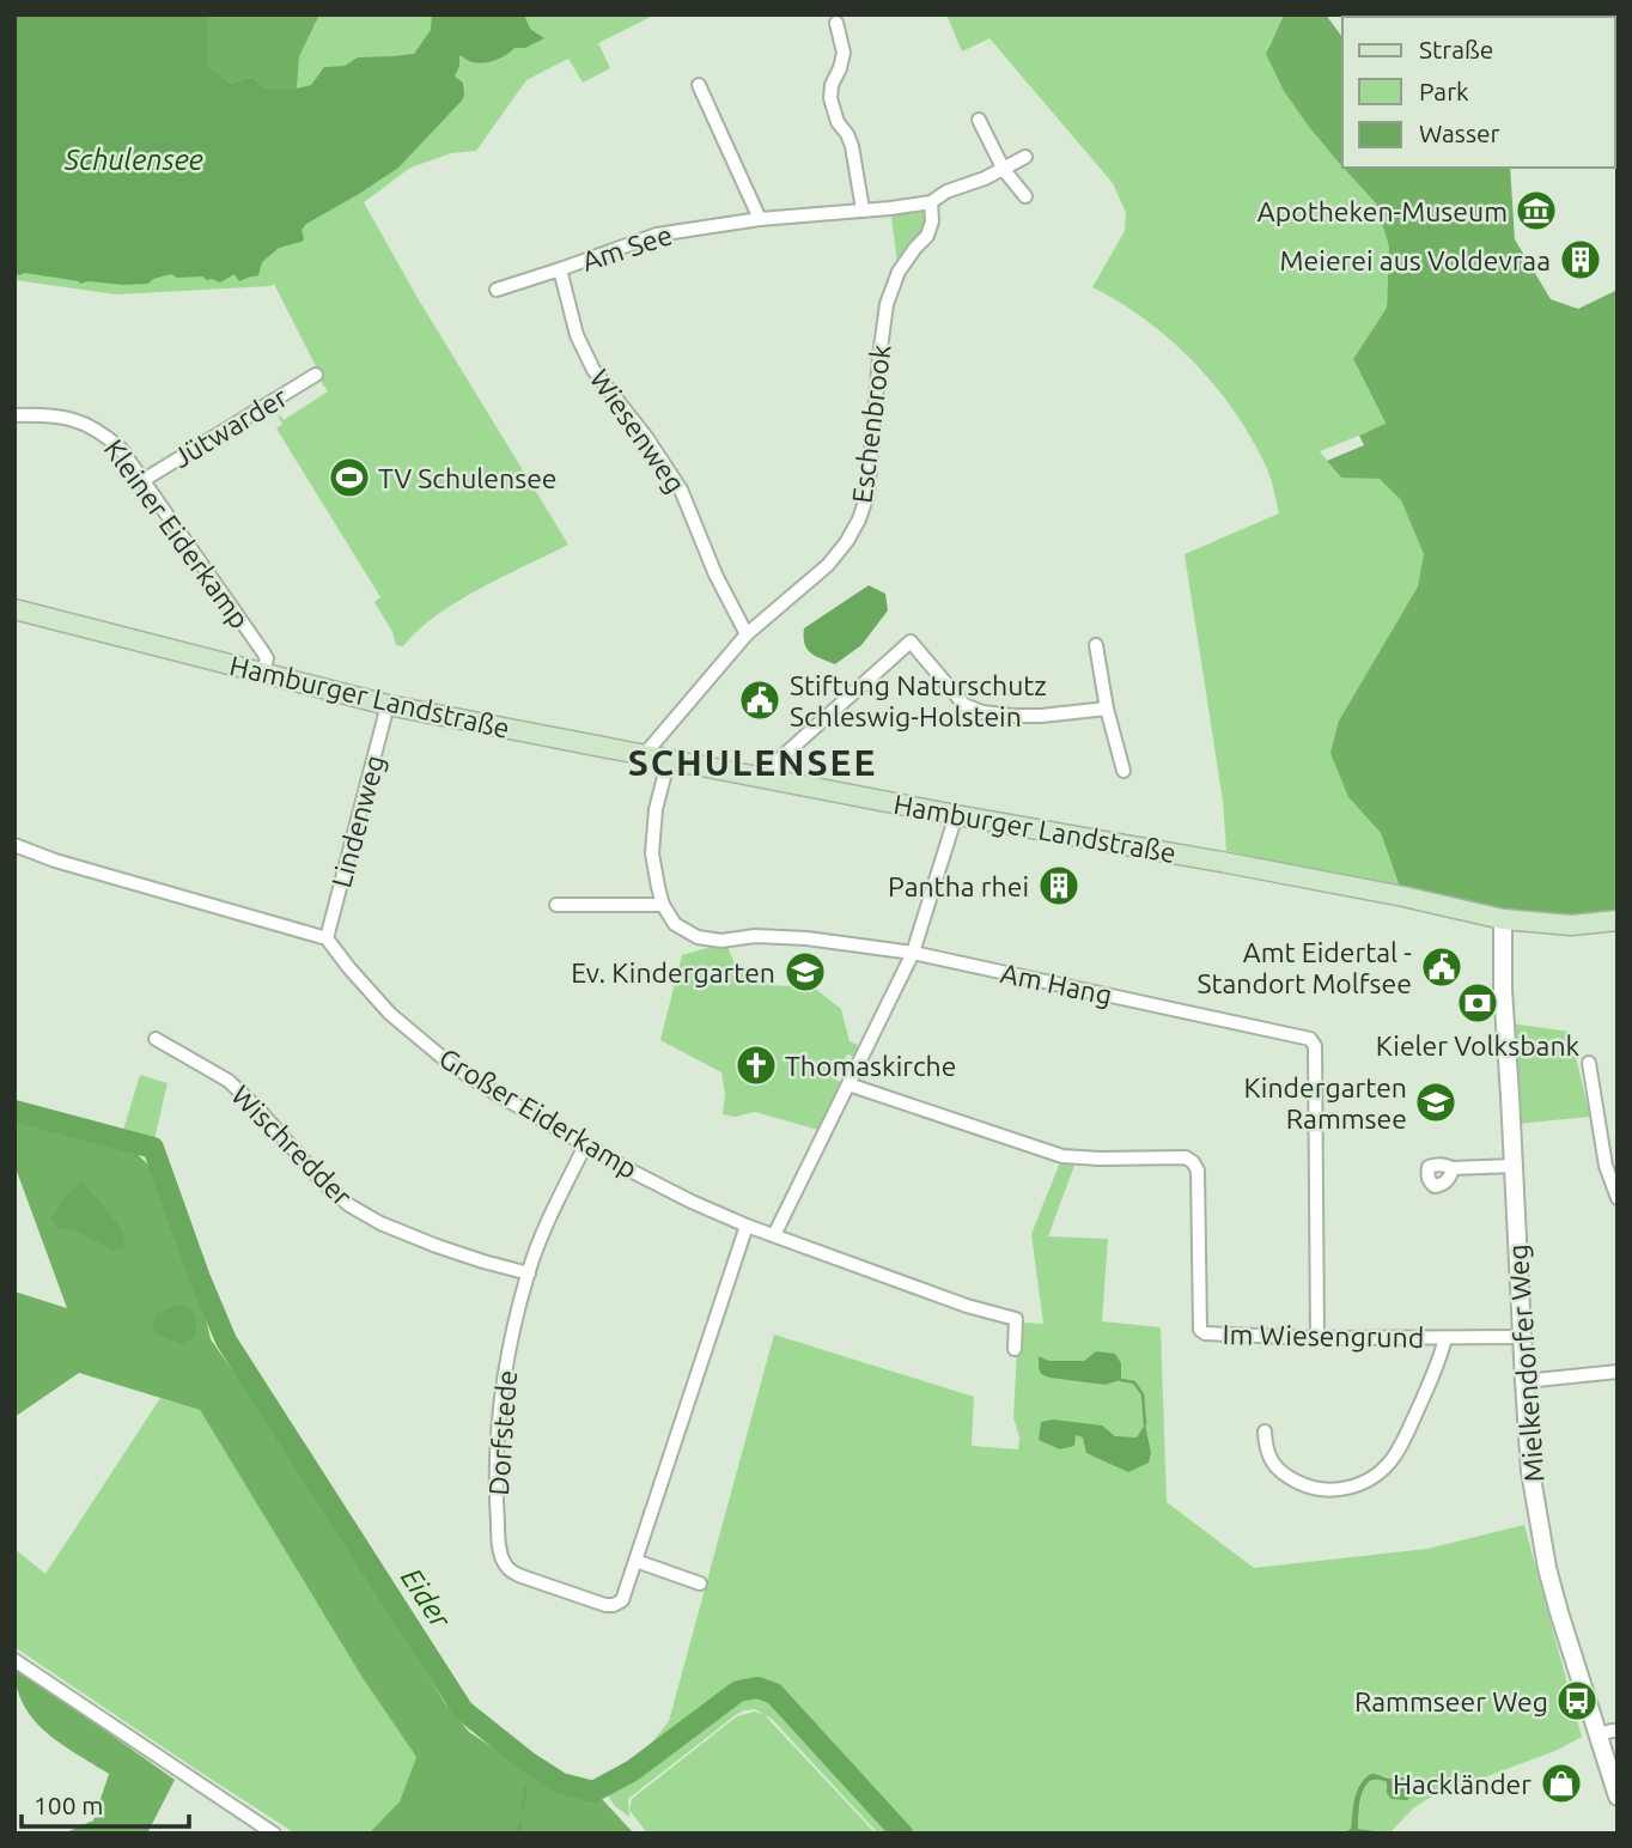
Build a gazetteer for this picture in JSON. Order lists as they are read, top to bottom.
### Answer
{
  "streets": {
    "main road": ["Hamburger Landstraße"],
    "street": [
      "Am See",
      "Eschenbrook",
      "Jütwarder",
      "Wiesenweg",
      "Kleiner Eiderkamp",
      "Lindenweg",
      "Am Hang",
      "Großer Eiderkamp",
      "Wischredder",
      "Im Wiesengrund",
      "Mielkendorfer Weg",
      "Dorfstede"
    ]
  },
  "crossings": [
    ["Am See", "Eschenbrook"],
    ["Am See", "Wiesenweg"],
    ["Eschenbrook", "Wiesenweg"],
    ["Eschenbrook", "Hamburger Landstraße"],
    ["Jütwarder", "Kleiner Eiderkamp"],
    ["Kleiner Eiderkamp", "Hamburger Landstraße"],
    ["Hamburger Landstraße", "Lindenweg"],
    ["Hamburger Landstraße", "Mielkendorfer Weg"],
    ["Lindenweg", "Großer Eiderkamp"],
    ["Am Hang", "Im Wiesengrund"],
    ["Großer Eiderkamp", "Dorfstede"],
    ["Wischredder", "Dorfstede"],
    ["Im Wiesengrund", "Mielkendorfer Weg"]
  ],
  "districts": ["SCHULENSEE"],
  "water": ["Schulensee", "Eider"],
  "places": {
    "museum": ["Apotheken-Museum"],
    "building": ["Meierei aus Voldevraa", "Pantha rhei"],
    "sports": ["TV Schulensee"],
    "public building": ["Stiftung Naturschutz Schleswig-Holstein", "Amt Eidertal - Standort Molfsee"],
    "school or university": ["Ev. Kindergarten", "Kindergarten Rammsee"],
    "bank": ["Kieler Volksbank"],
    "church": ["Thomaskirche"],
    "bus stop": ["Rammseer Weg"],
    "shop": ["Hackländer"]
  },
  "legend": ["Straße", "Park", "Wasser"],
  "scale_bar": "100 m"
}
